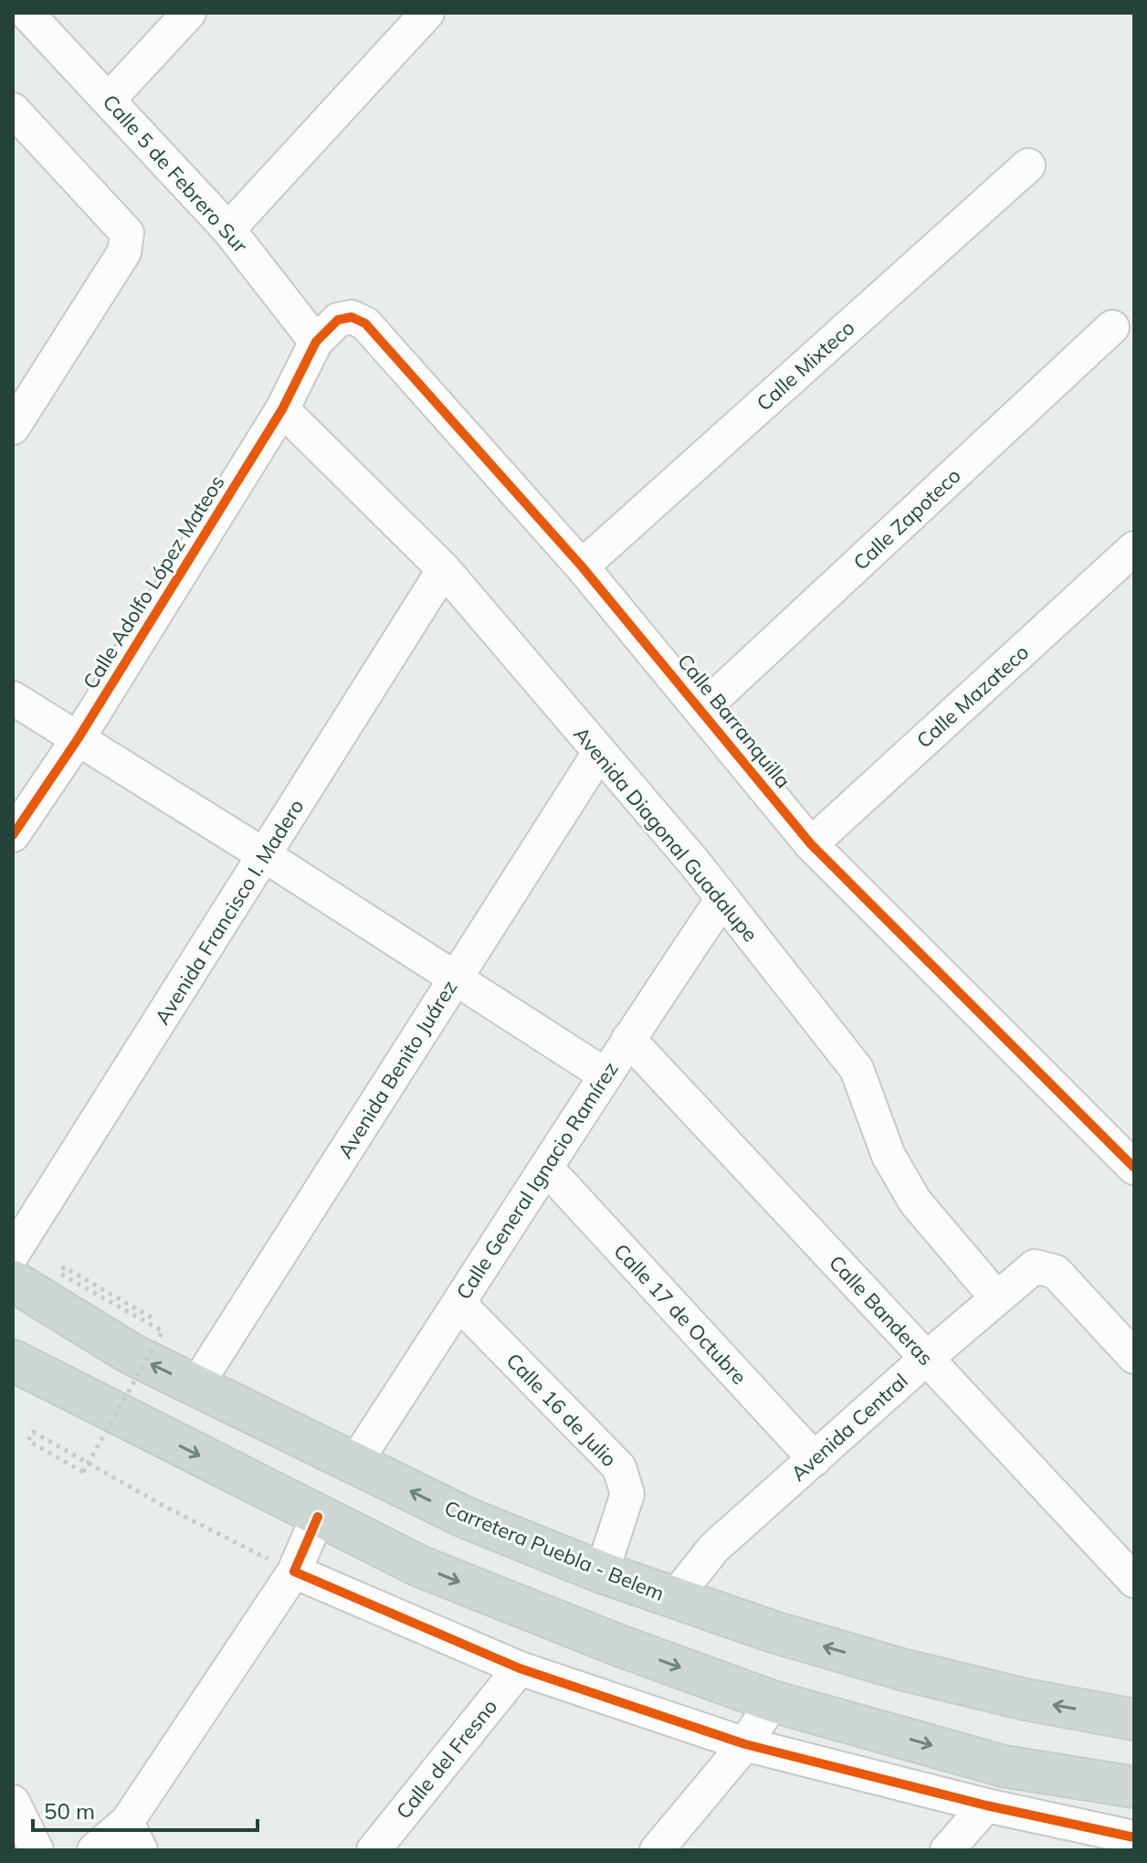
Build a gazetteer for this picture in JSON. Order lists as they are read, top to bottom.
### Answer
{
  "streets": {
    "main road": ["Carretera Puebla - Belem"],
    "street": [
      "Calle 5 de Febrero Sur",
      "Calle Mixteco",
      "Calle Zapoteco",
      "Calle Adolfo López Mateos",
      "Calle Mazateco",
      "Calle Barranquilla",
      "Avenida Diagonal Guadalupe",
      "Avenida Francisco I. Madero",
      "Avenida Benito Juárez",
      "Calle General Ignacio Ramírez",
      "Calle Banderas",
      "Calle 17 de Octubre",
      "Calle 16 de Julio",
      "Avenida Central",
      "Calle del Fresno"
    ]
  },
  "crossings": [
    ["Calle 5 de Febrero Sur", "Calle Adolfo López Mateos"],
    ["Calle 5 de Febrero Sur", "Calle Barranquilla"],
    ["Calle Mixteco", "Calle Barranquilla"],
    ["Calle Zapoteco", "Calle Barranquilla"],
    ["Calle Adolfo López Mateos", "Calle Barranquilla"],
    ["Calle Adolfo López Mateos", "Avenida Diagonal Guadalupe"],
    ["Calle Mazateco", "Calle Barranquilla"],
    ["Avenida Diagonal Guadalupe", "Avenida Francisco I. Madero"],
    ["Avenida Diagonal Guadalupe", "Avenida Benito Juárez"],
    ["Avenida Diagonal Guadalupe", "Calle General Ignacio Ramírez"],
    ["Avenida Diagonal Guadalupe", "Avenida Central"],
    ["Avenida Benito Juárez", "Carretera Puebla - Belem"],
    ["Calle General Ignacio Ramírez", "Calle Banderas"],
    ["Calle General Ignacio Ramírez", "Calle 17 de Octubre"],
    ["Calle General Ignacio Ramírez", "Calle 16 de Julio"],
    ["Calle General Ignacio Ramírez", "Carretera Puebla - Belem"],
    ["Calle Banderas", "Avenida Central"],
    ["Calle 17 de Octubre", "Avenida Central"],
    ["Calle 16 de Julio", "Carretera Puebla - Belem"],
    ["Avenida Central", "Carretera Puebla - Belem"]
  ],
  "scale_bar": "50 m"
}
